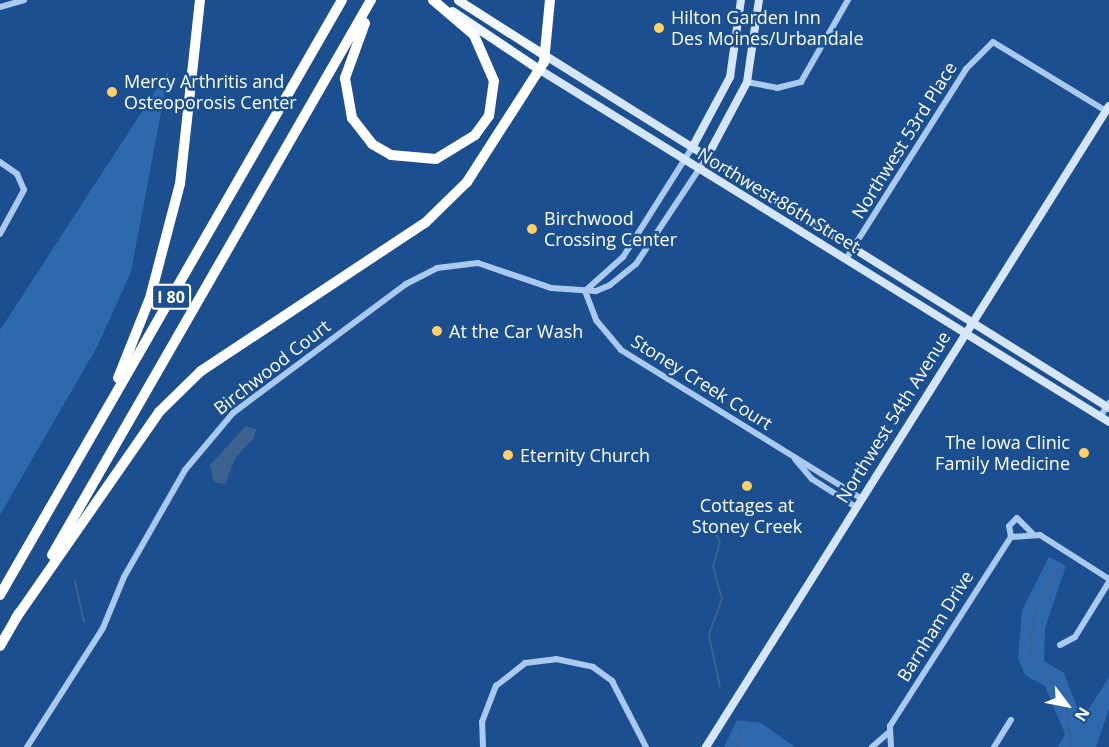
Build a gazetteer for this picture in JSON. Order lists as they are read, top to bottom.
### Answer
{
  "streets": {
    "highway": ["I 80"],
    "main road": ["Northwest 86th Street", "Northwest 54th Avenue"],
    "street": [
      "Northwest 53rd Place",
      "Birchwood Court",
      "Stoney Creek Court",
      "Barnham Drive"
    ]
  },
  "crossings": [
    ["Northwest 53rd Place", "Northwest 86th Street"],
    ["Northwest 53rd Place", "Northwest 54th Avenue"],
    ["Northwest 86th Street", "Birchwood Court"],
    ["Northwest 86th Street", "Northwest 54th Avenue"],
    ["Birchwood Court", "Stoney Creek Court"],
    ["Stoney Creek Court", "Northwest 54th Avenue"]
  ],
  "places": [
    "Hilton Garden Inn Des Moines/Urbandale",
    "Mercy Arthritis and Osteoporosis Center",
    "Birchwood Crossing Center",
    "At the Car Wash",
    "The Iowa Clinic Family Medicine",
    "Eternity Church",
    "Cottages at Stoney Creek"
  ],
  "north": "bottom right"
}
